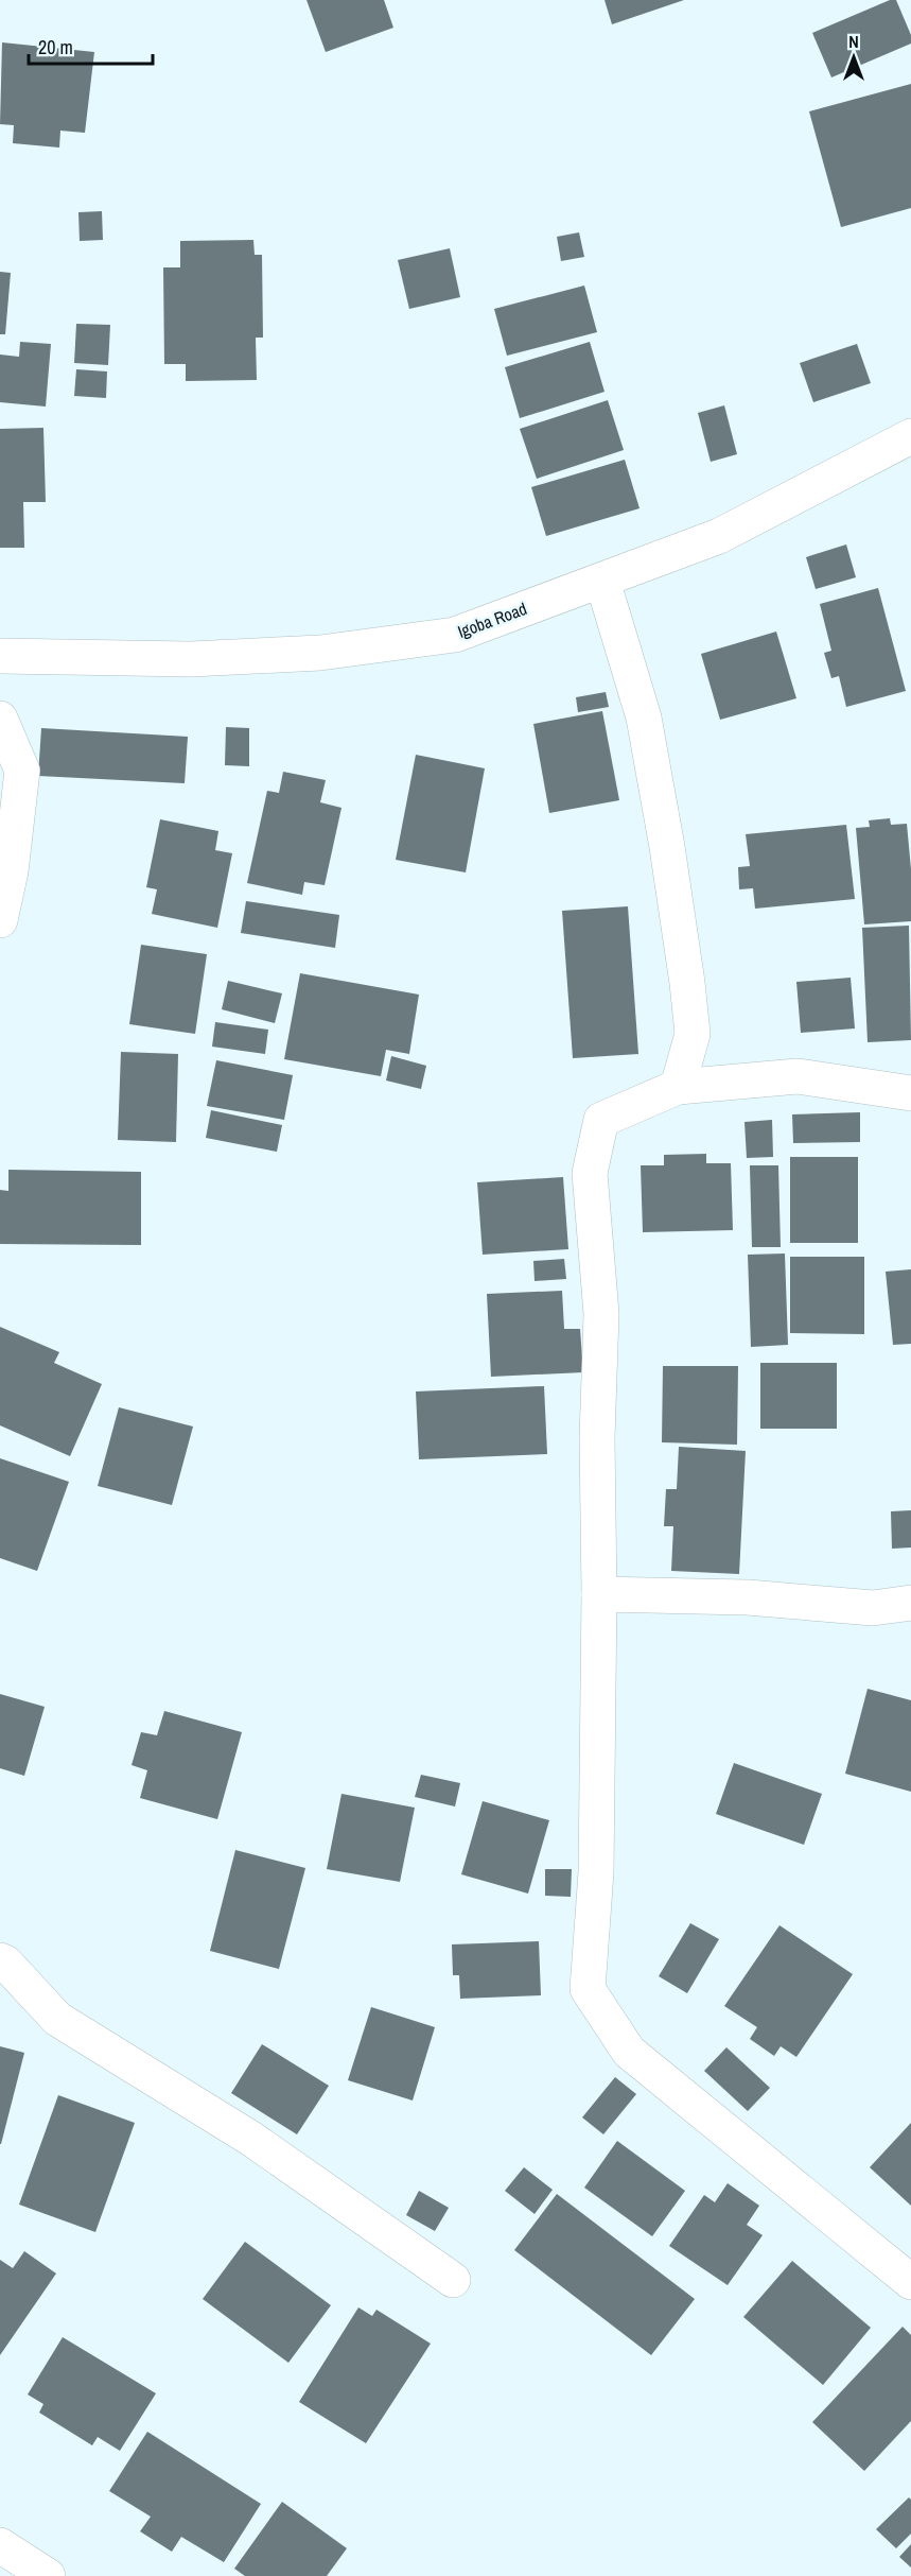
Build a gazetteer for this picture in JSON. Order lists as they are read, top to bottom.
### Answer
{
  "streets": {
    "street": ["Igoba Road"]
  },
  "scale_bar": "20 m",
  "north": "top"
}
